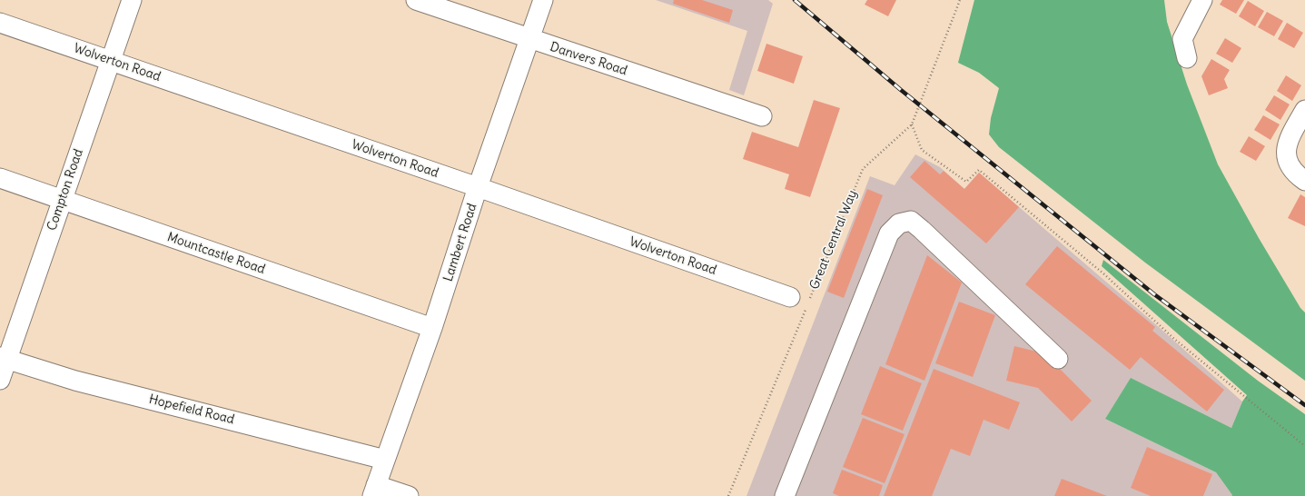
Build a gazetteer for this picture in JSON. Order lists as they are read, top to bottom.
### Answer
{
  "streets": {
    "street": [
      "Danvers Road",
      "Wolverton Road",
      "Compton Road",
      "Lambert Road",
      "Mountcastle Road",
      "Hopefield Road"
    ],
    "path": ["Great Central Way"]
  },
  "crossings": [
    ["Danvers Road", "Lambert Road"],
    ["Wolverton Road", "Compton Road"],
    ["Wolverton Road", "Lambert Road"],
    ["Compton Road", "Mountcastle Road"],
    ["Compton Road", "Hopefield Road"],
    ["Lambert Road", "Mountcastle Road"],
    ["Lambert Road", "Hopefield Road"]
  ]
}
